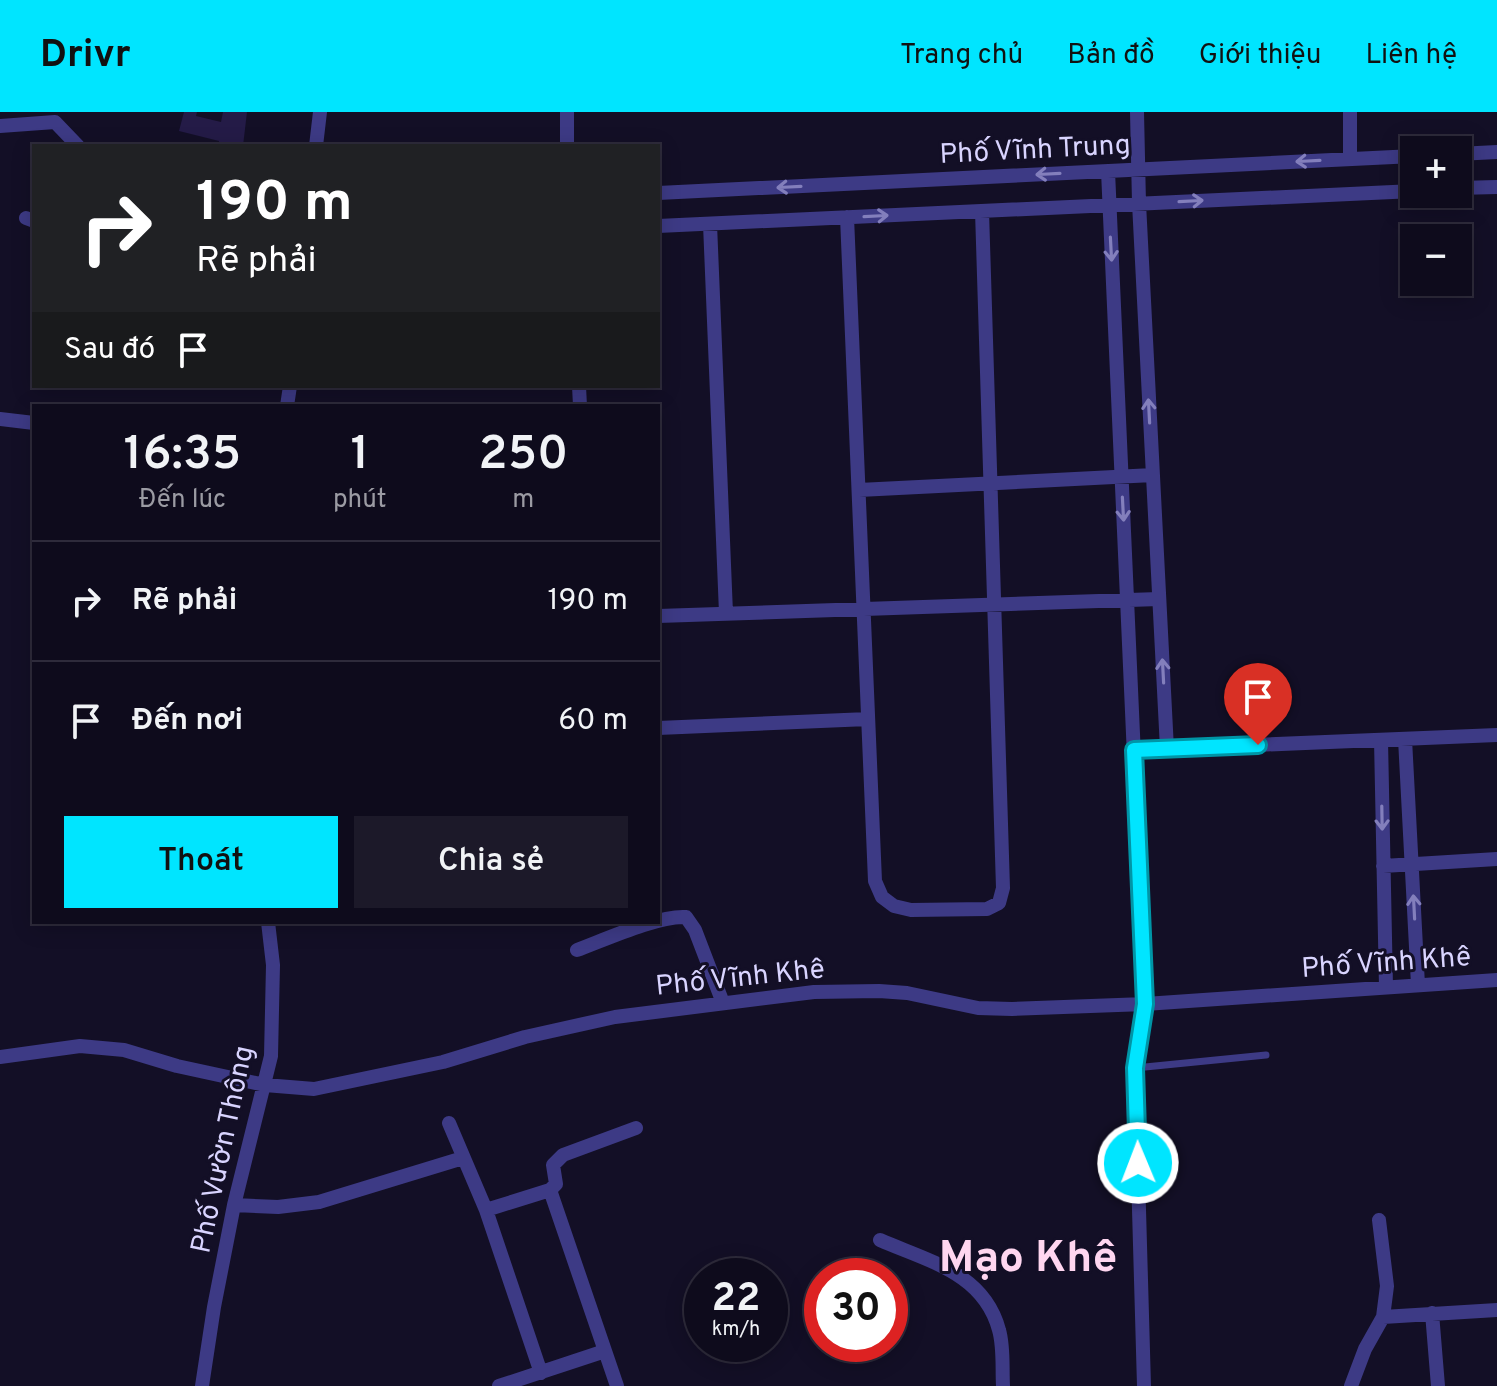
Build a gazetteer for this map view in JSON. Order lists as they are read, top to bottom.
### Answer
{
  "streets": {
    "street": ["Phố Vĩnh Trung", "Phố Vĩnh Khê", "Phố Vườn Thông"]
  },
  "crossings": [
    ["Phố Vĩnh Khê", "Phố Vườn Thông"]
  ],
  "districts": ["Mạo Khê"],
  "page": {
    "header": "Drivr",
    "nav": [
      "Trang chủ",
      "Bản đồ",
      "Giới thiệu",
      "Liên hệ"
    ],
    "map_buttons": ["+", "−"],
    "turn": ["190 m", "Rẽ phải"],
    "then": "Sau đó",
    "eta": [
      "16:35",
      "Đến lúc",
      "1",
      "phút",
      "250",
      "m"
    ],
    "list": [
      {
        "name": "Rẽ phải",
        "value": "190 m"
      },
      {
        "name": "Đến nơi",
        "value": "60 m"
      }
    ],
    "buttons": ["Thoát", "Chia sẻ"],
    "speed": "22 km/h",
    "limit": "30"
  }
}
